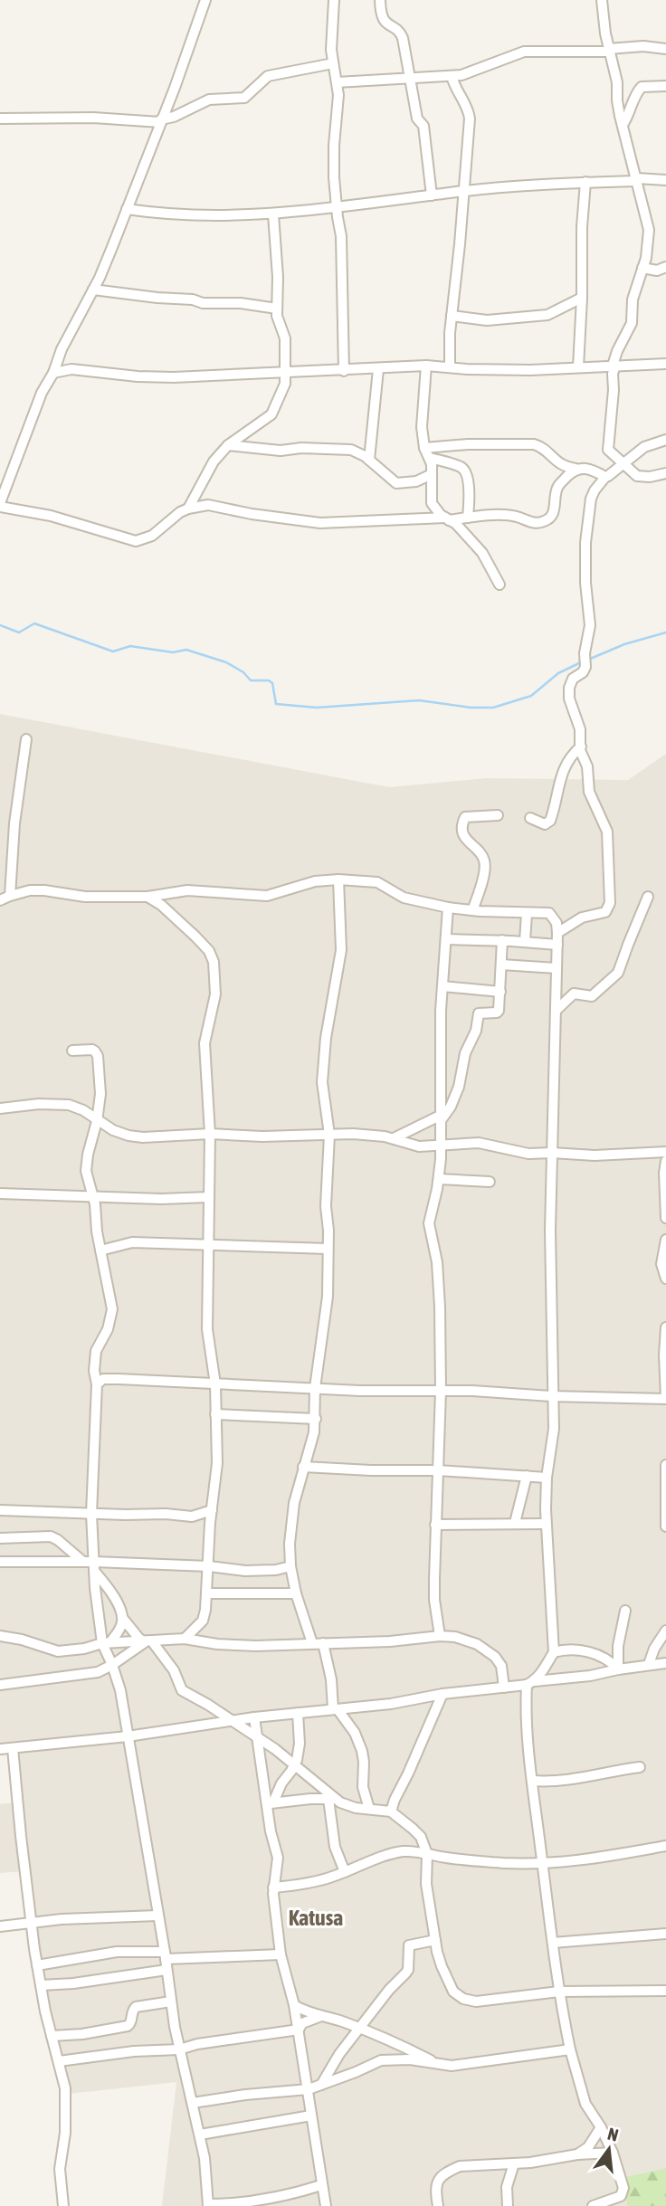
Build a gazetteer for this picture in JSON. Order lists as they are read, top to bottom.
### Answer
{
  "districts": ["Katusa"],
  "north": "top"
}
